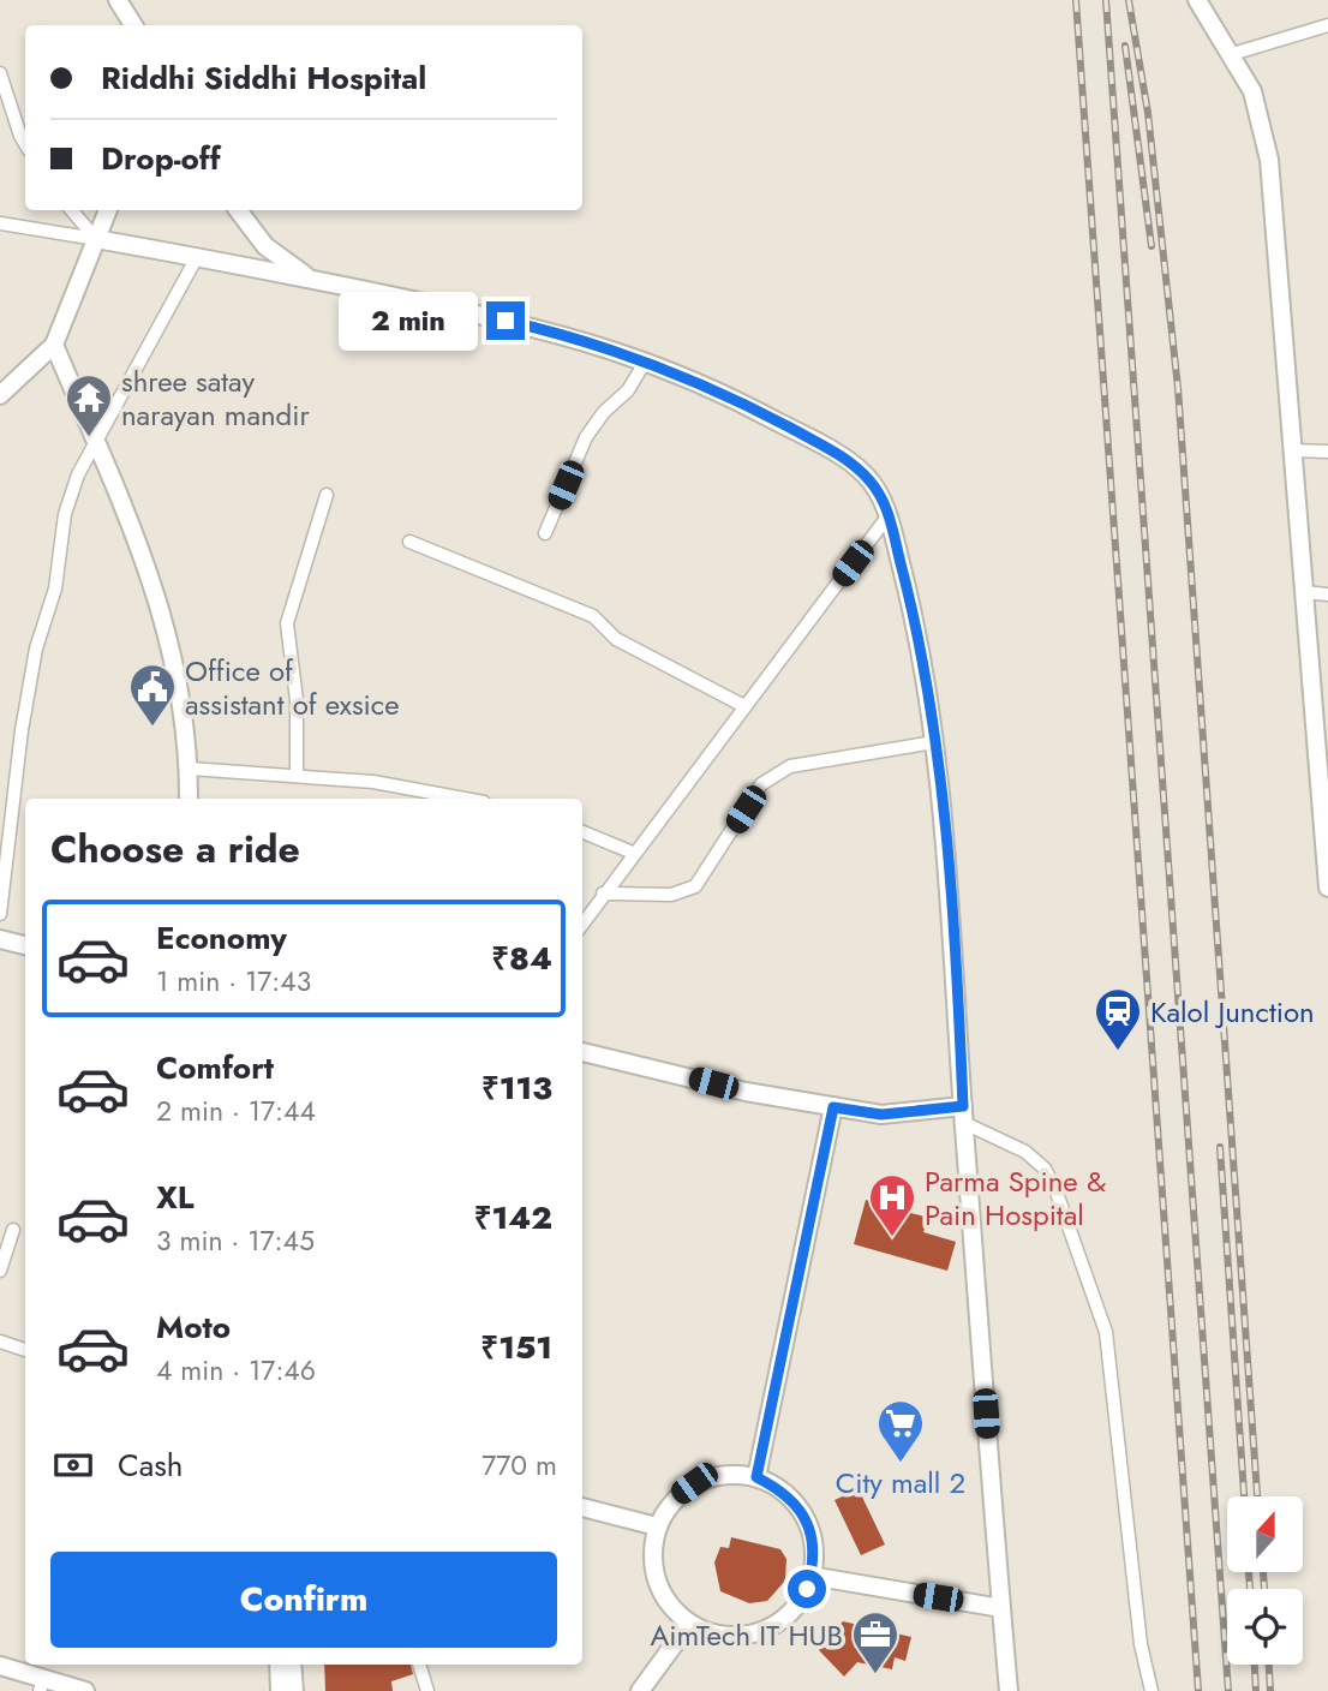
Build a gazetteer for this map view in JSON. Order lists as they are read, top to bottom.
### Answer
{
  "places": {
    "temple": ["shree satay narayan mandir"],
    "public building": ["Office of assistant of exsice"],
    "station": ["Kalol Junction"],
    "hospital": ["Parma Spine & Pain Hospital"],
    "supermarket": ["City mall 2"],
    "office": ["AimTech IT HUB"]
  },
  "north": "top",
  "page": {
    "banner": ["Riddhi Siddhi Hospital", "Drop-off"],
    "bubble": "2 min",
    "heading": "Choose a ride",
    "list": [
      {
        "name": "Economy",
        "note": "1 min · 17:43",
        "value": "₹84"
      },
      {
        "name": "Comfort",
        "note": "2 min · 17:44",
        "value": "₹113"
      },
      {
        "name": "XL",
        "note": "3 min · 17:45",
        "value": "₹142"
      },
      {
        "name": "Moto",
        "note": "4 min · 17:46",
        "value": "₹151"
      }
    ],
    "pay": ["Cash", "770 m"],
    "buttons": "Confirm"
  }
}
